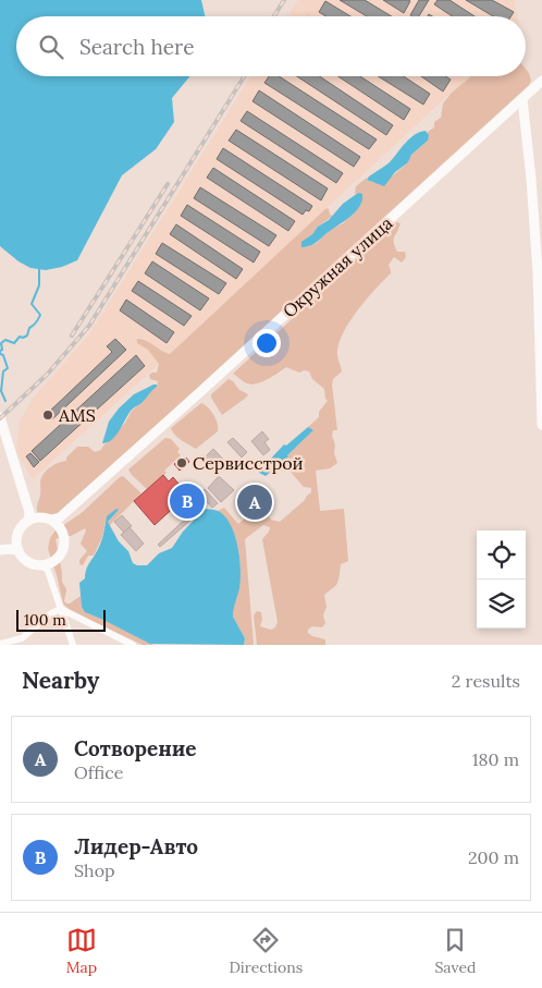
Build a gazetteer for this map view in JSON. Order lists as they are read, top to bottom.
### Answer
{
  "streets": {
    "main road": ["Окружная улица"]
  },
  "places": ["AMS", "Сервисстрой"],
  "scale_bar": "100 m",
  "page": {
    "search": "Search here",
    "pins": ["B", "A"],
    "scale": "100 m",
    "heading": ["Nearby", "2 results"],
    "list": [
      {
        "mark": "A",
        "name": "Сотворение",
        "note": "Office",
        "value": "180 m"
      },
      {
        "mark": "B",
        "name": "Лидер-Авто",
        "note": "Shop",
        "value": "200 m"
      }
    ],
    "nav": ["Map", "Directions", "Saved"]
  }
}
